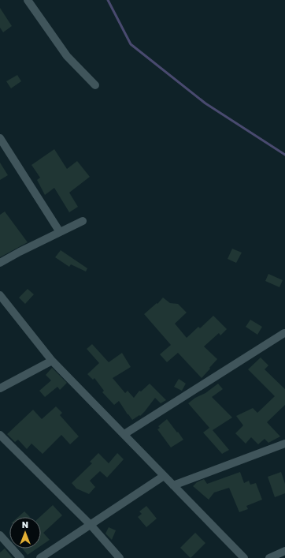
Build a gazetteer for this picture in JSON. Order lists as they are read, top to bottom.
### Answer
{
  "north": "top"
}
